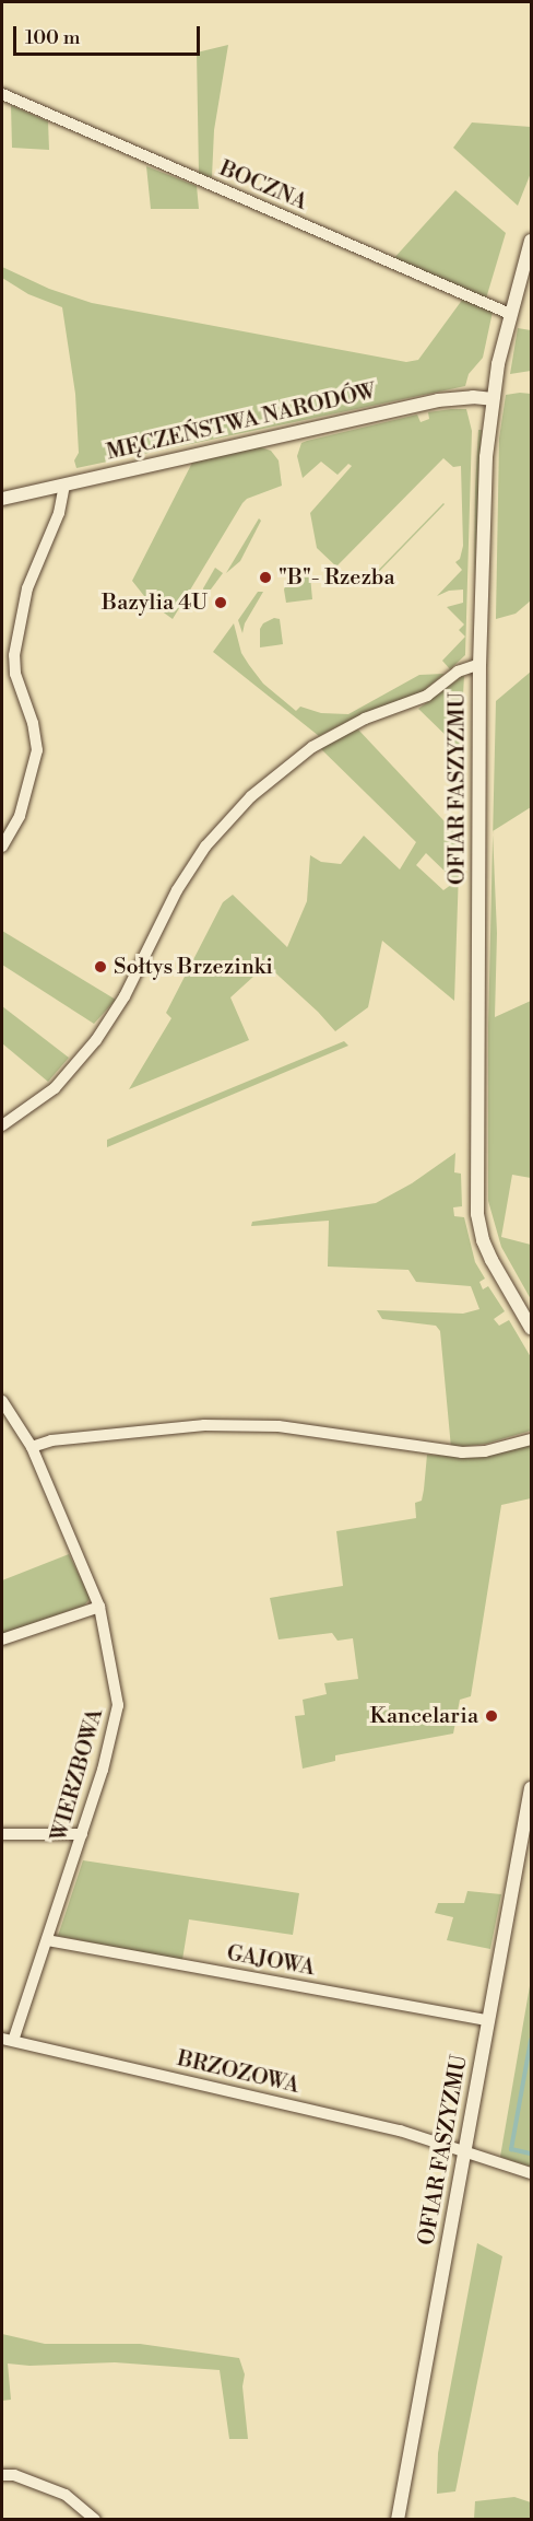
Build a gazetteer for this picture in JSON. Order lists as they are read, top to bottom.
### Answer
{
  "streets": {
    "street": [
      "BOCZNA",
      "MĘCZEŃSTWA NARODÓW",
      "OFIAR FASZYZMU",
      "WIERZBOWA",
      "GAJOWA",
      "BRZOZOWA"
    ]
  },
  "crossings": [
    ["BOCZNA", "OFIAR FASZYZMU"],
    ["MĘCZEŃSTWA NARODÓW", "OFIAR FASZYZMU"],
    ["OFIAR FASZYZMU", "GAJOWA"],
    ["OFIAR FASZYZMU", "BRZOZOWA"],
    ["WIERZBOWA", "GAJOWA"],
    ["WIERZBOWA", "BRZOZOWA"]
  ],
  "places": [
    "\"B\"- Rzezba",
    "Bazylia 4U",
    "Sołtys Brzezinki",
    "Kancelaria"
  ],
  "scale_bar": "100 m"
}
